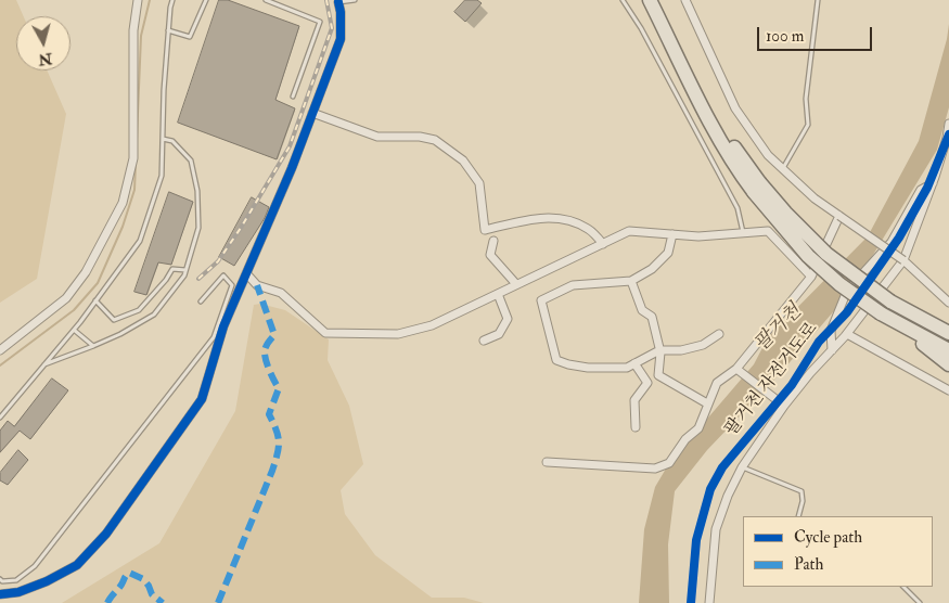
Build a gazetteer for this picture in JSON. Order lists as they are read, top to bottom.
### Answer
{
  "streets": {
    "cycle path": ["팔거천 자전거도로"]
  },
  "water": ["팔거천"],
  "legend": ["Cycle path", "Path"],
  "scale_bar": "100 m",
  "north": "bottom"
}
